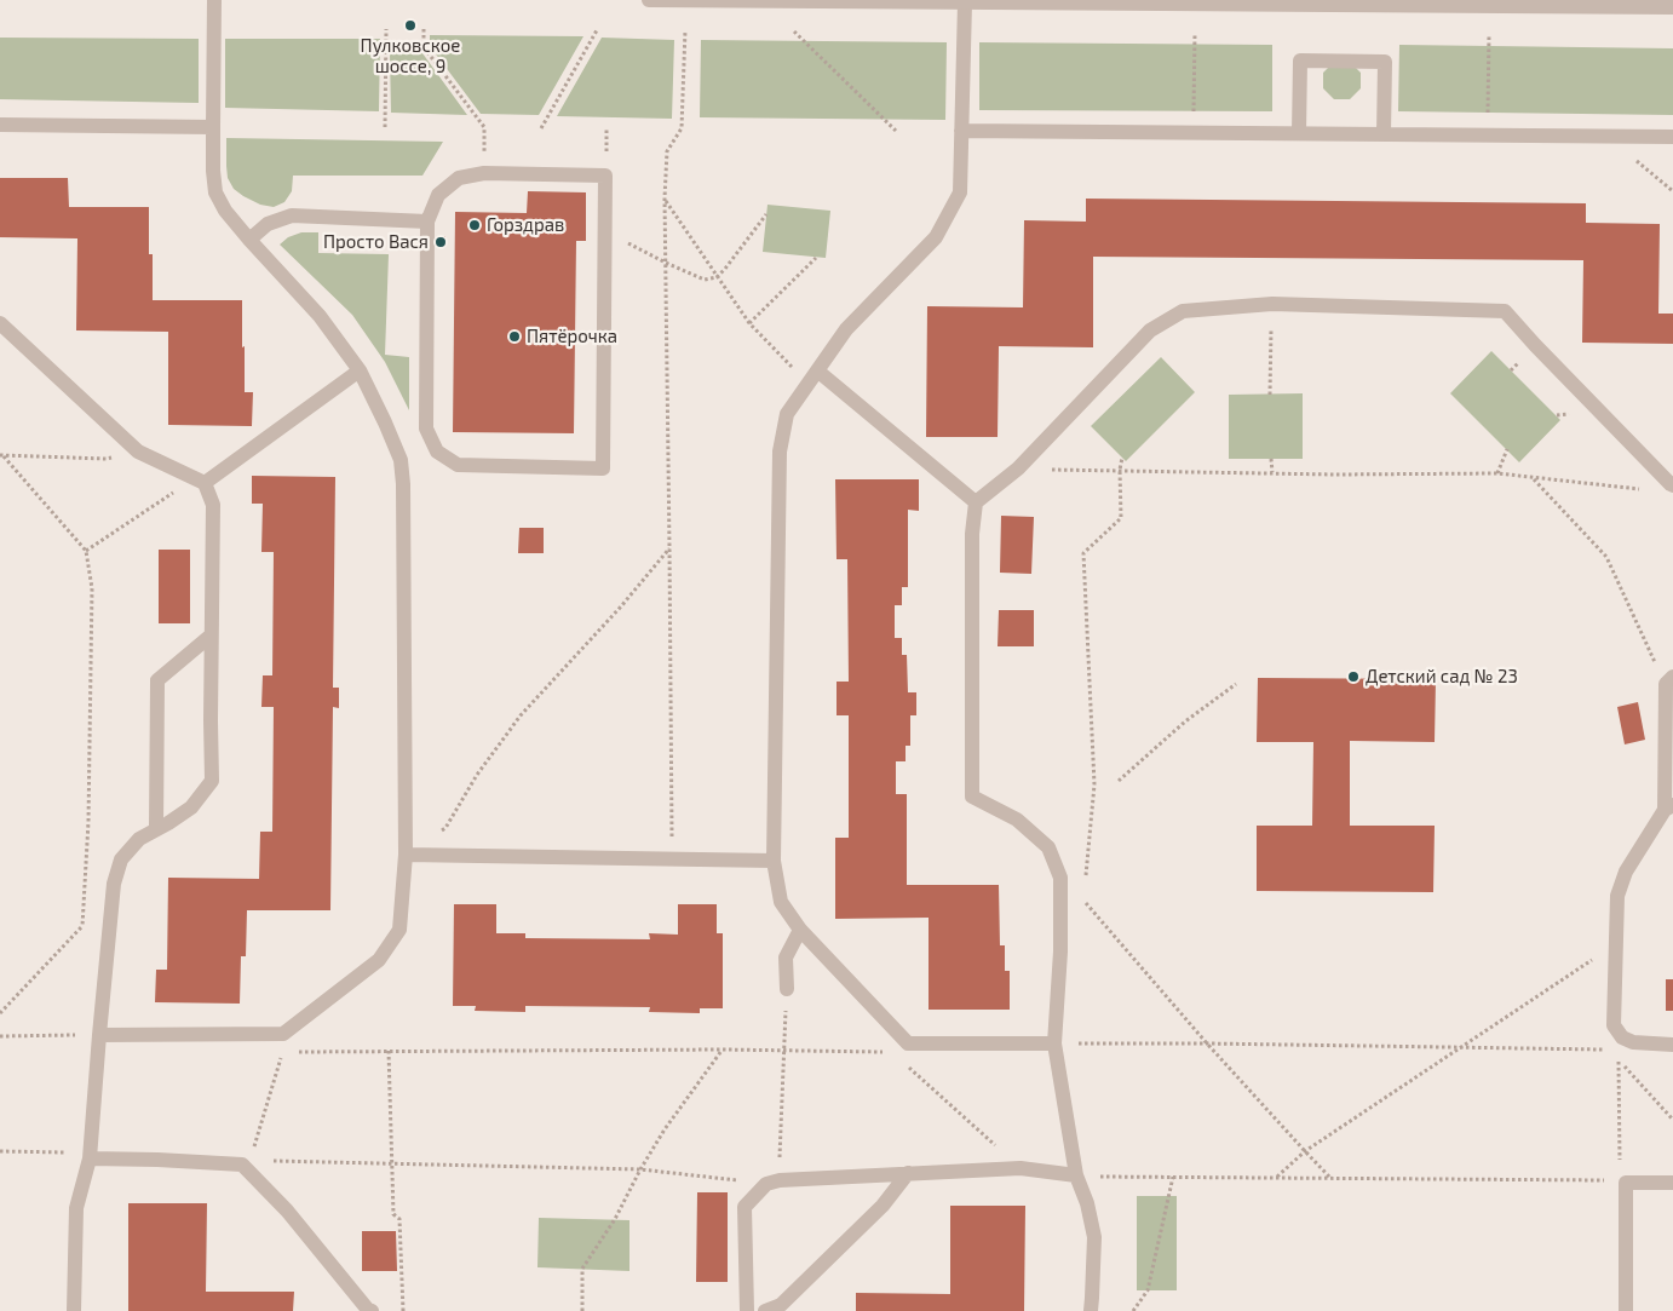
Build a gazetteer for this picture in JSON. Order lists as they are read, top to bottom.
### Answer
{
  "places": [
    "Пулковское шоссе, 9",
    "Горздрав",
    "Просто Вася",
    "Пятёрочка",
    "Детский сад № 23"
  ]
}
